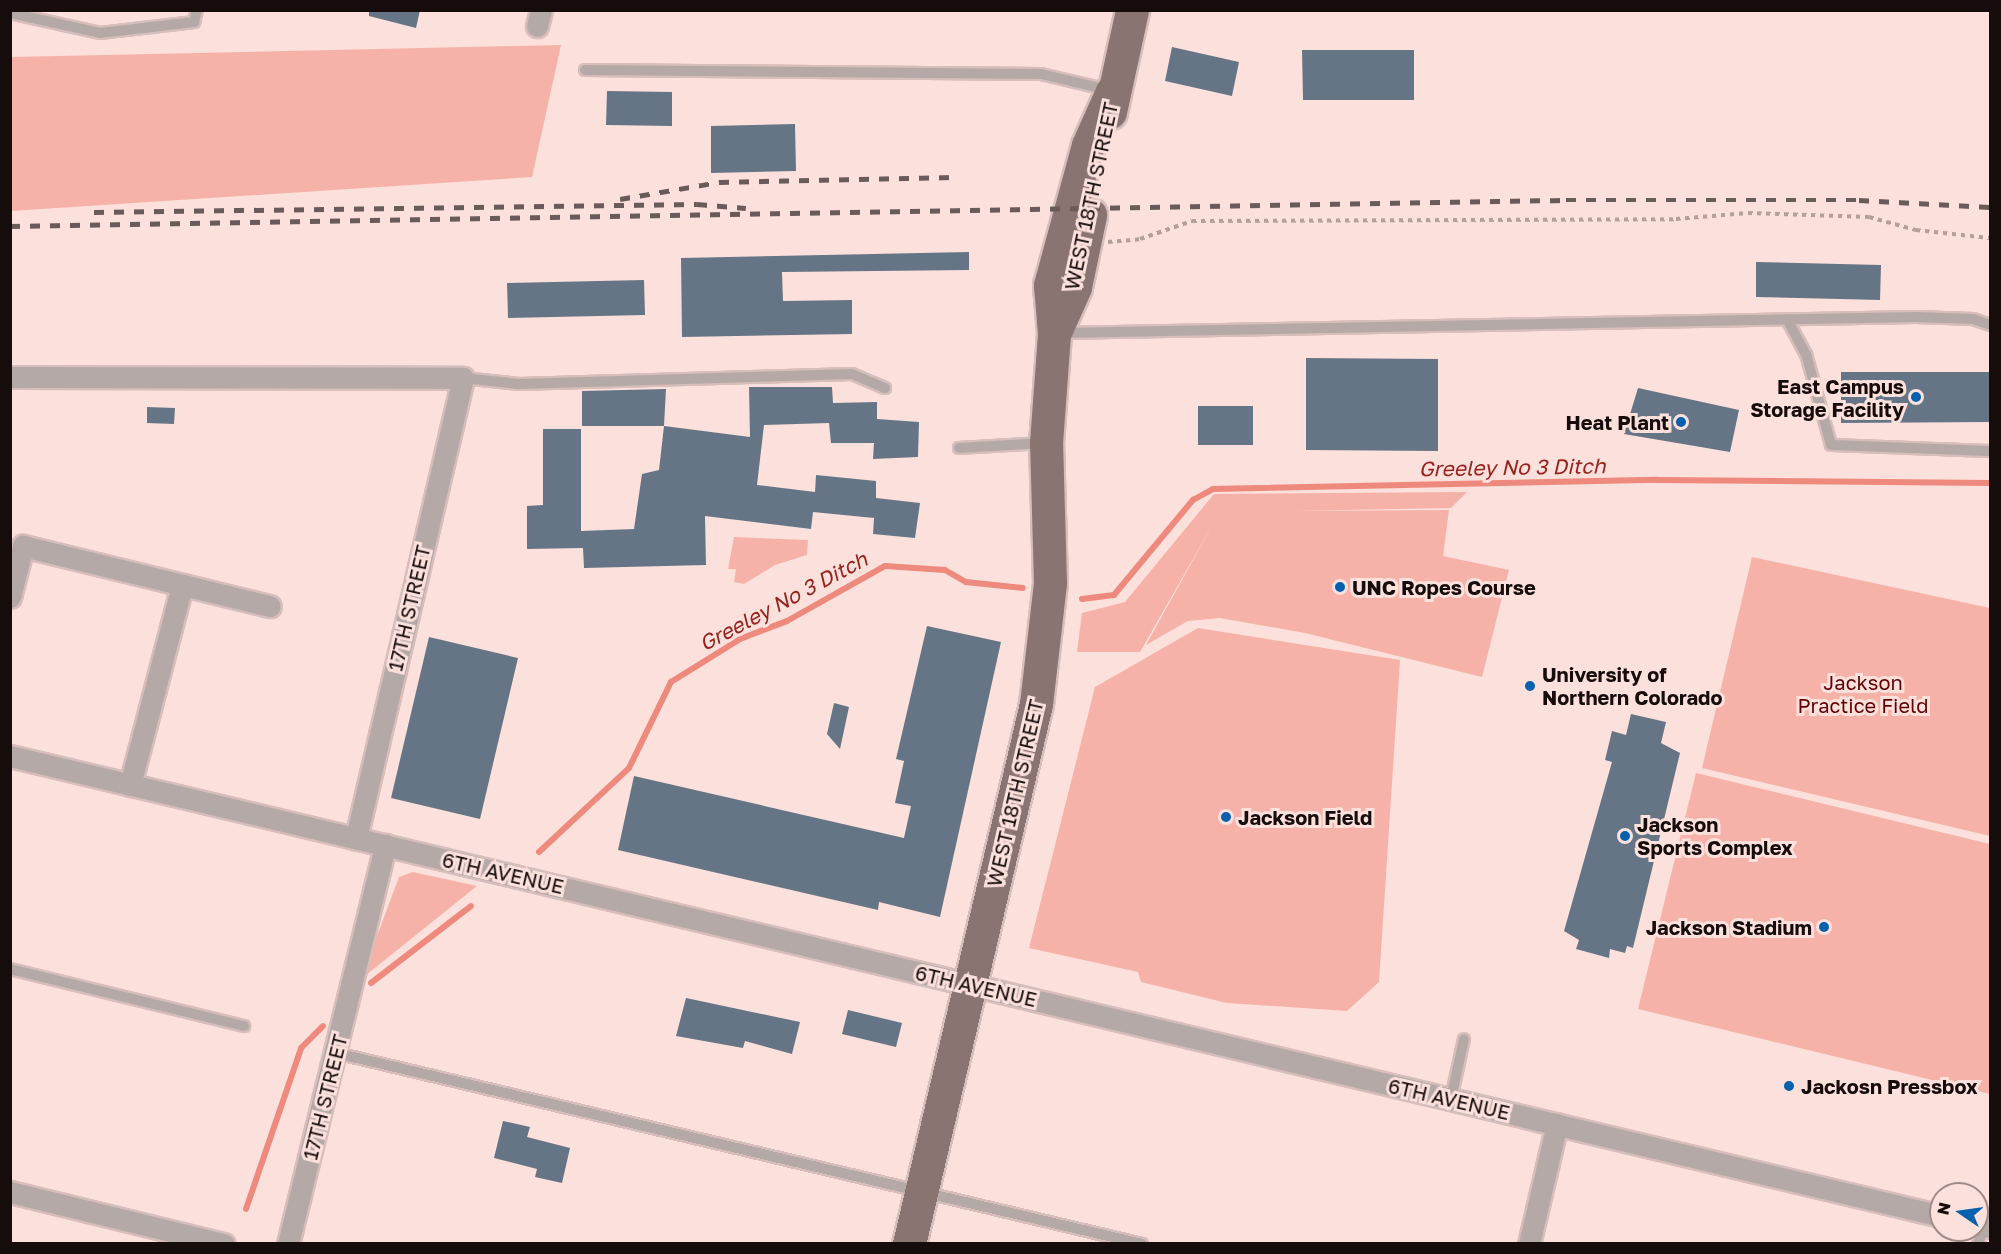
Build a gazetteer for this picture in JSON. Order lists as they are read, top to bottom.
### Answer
{
  "streets": {
    "main road": ["WEST 18TH STREET"],
    "street": ["17TH STREET", "6TH AVENUE"]
  },
  "crossings": [
    ["WEST 18TH STREET", "6TH AVENUE"],
    ["17TH STREET", "6TH AVENUE"]
  ],
  "water": ["Greeley No 3 Ditch"],
  "parks": ["Jackson Practice Field"],
  "places": [
    "East Campus Storage Facility",
    "Heat Plant",
    "UNC Ropes Course",
    "University of Northern Colorado",
    "Jackson Field",
    "Jackson Sports Complex",
    "Jackson Stadium",
    "Jackosn Pressbox"
  ],
  "north": "left"
}
